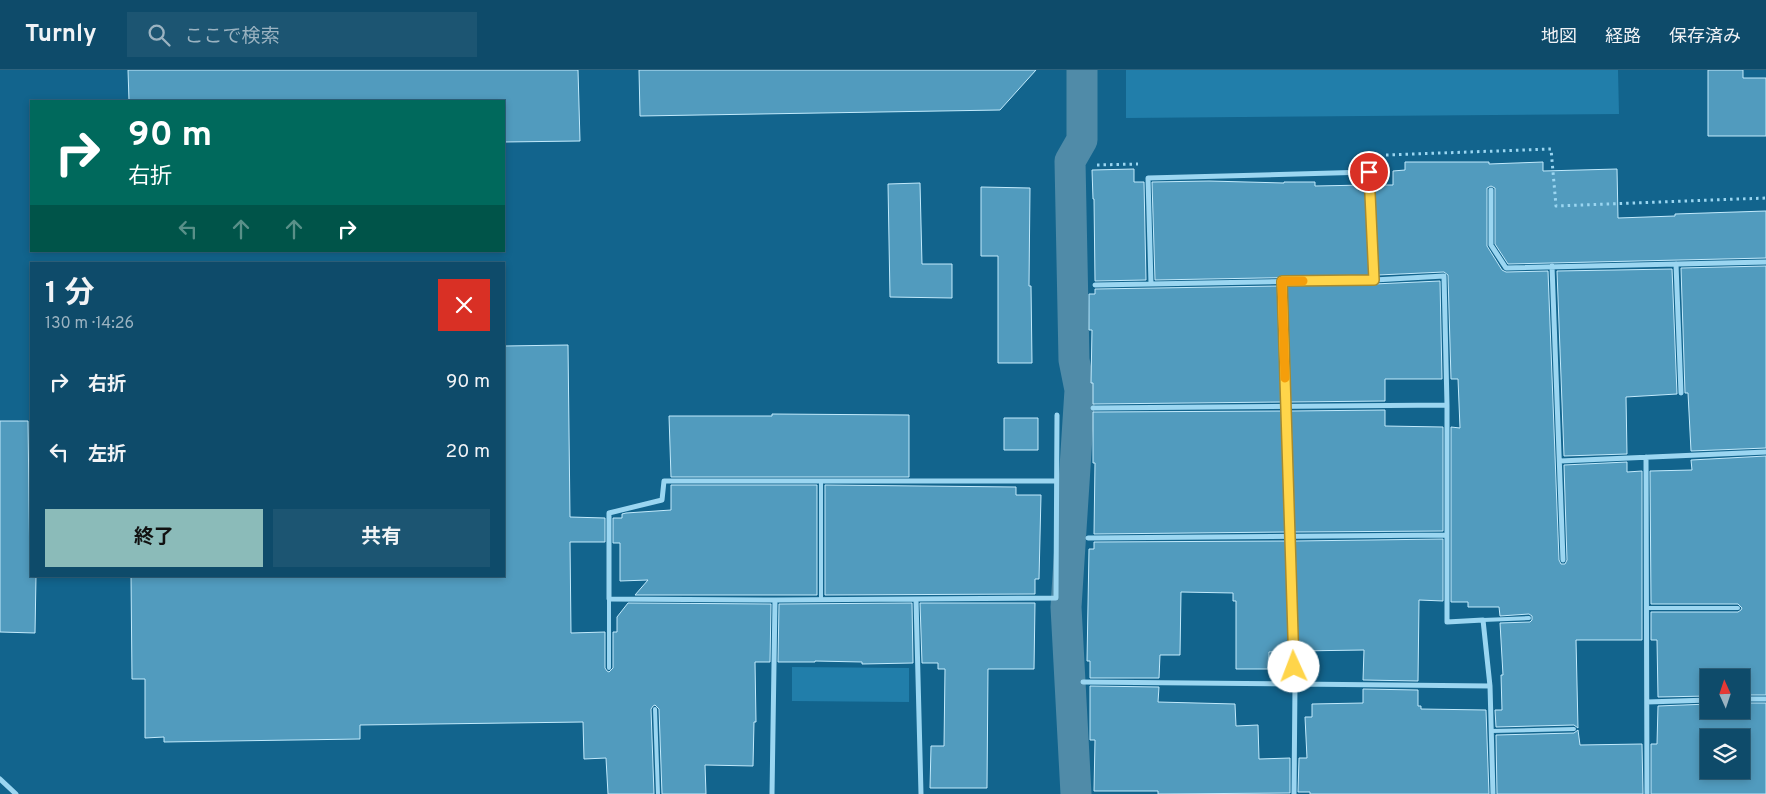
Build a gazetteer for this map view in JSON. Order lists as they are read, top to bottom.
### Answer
{
  "north": "top",
  "page": {
    "header": "Turnly",
    "search": "ここで検索",
    "nav": ["地図", "経路", "保存済み"],
    "turn": ["90 m", "右折"],
    "heading": ["1 分", "130 m · 14:26"],
    "list": [
      {
        "name": "右折",
        "value": "90 m"
      },
      {
        "name": "左折",
        "value": "20 m"
      }
    ],
    "buttons": ["終了", "共有"]
  }
}
